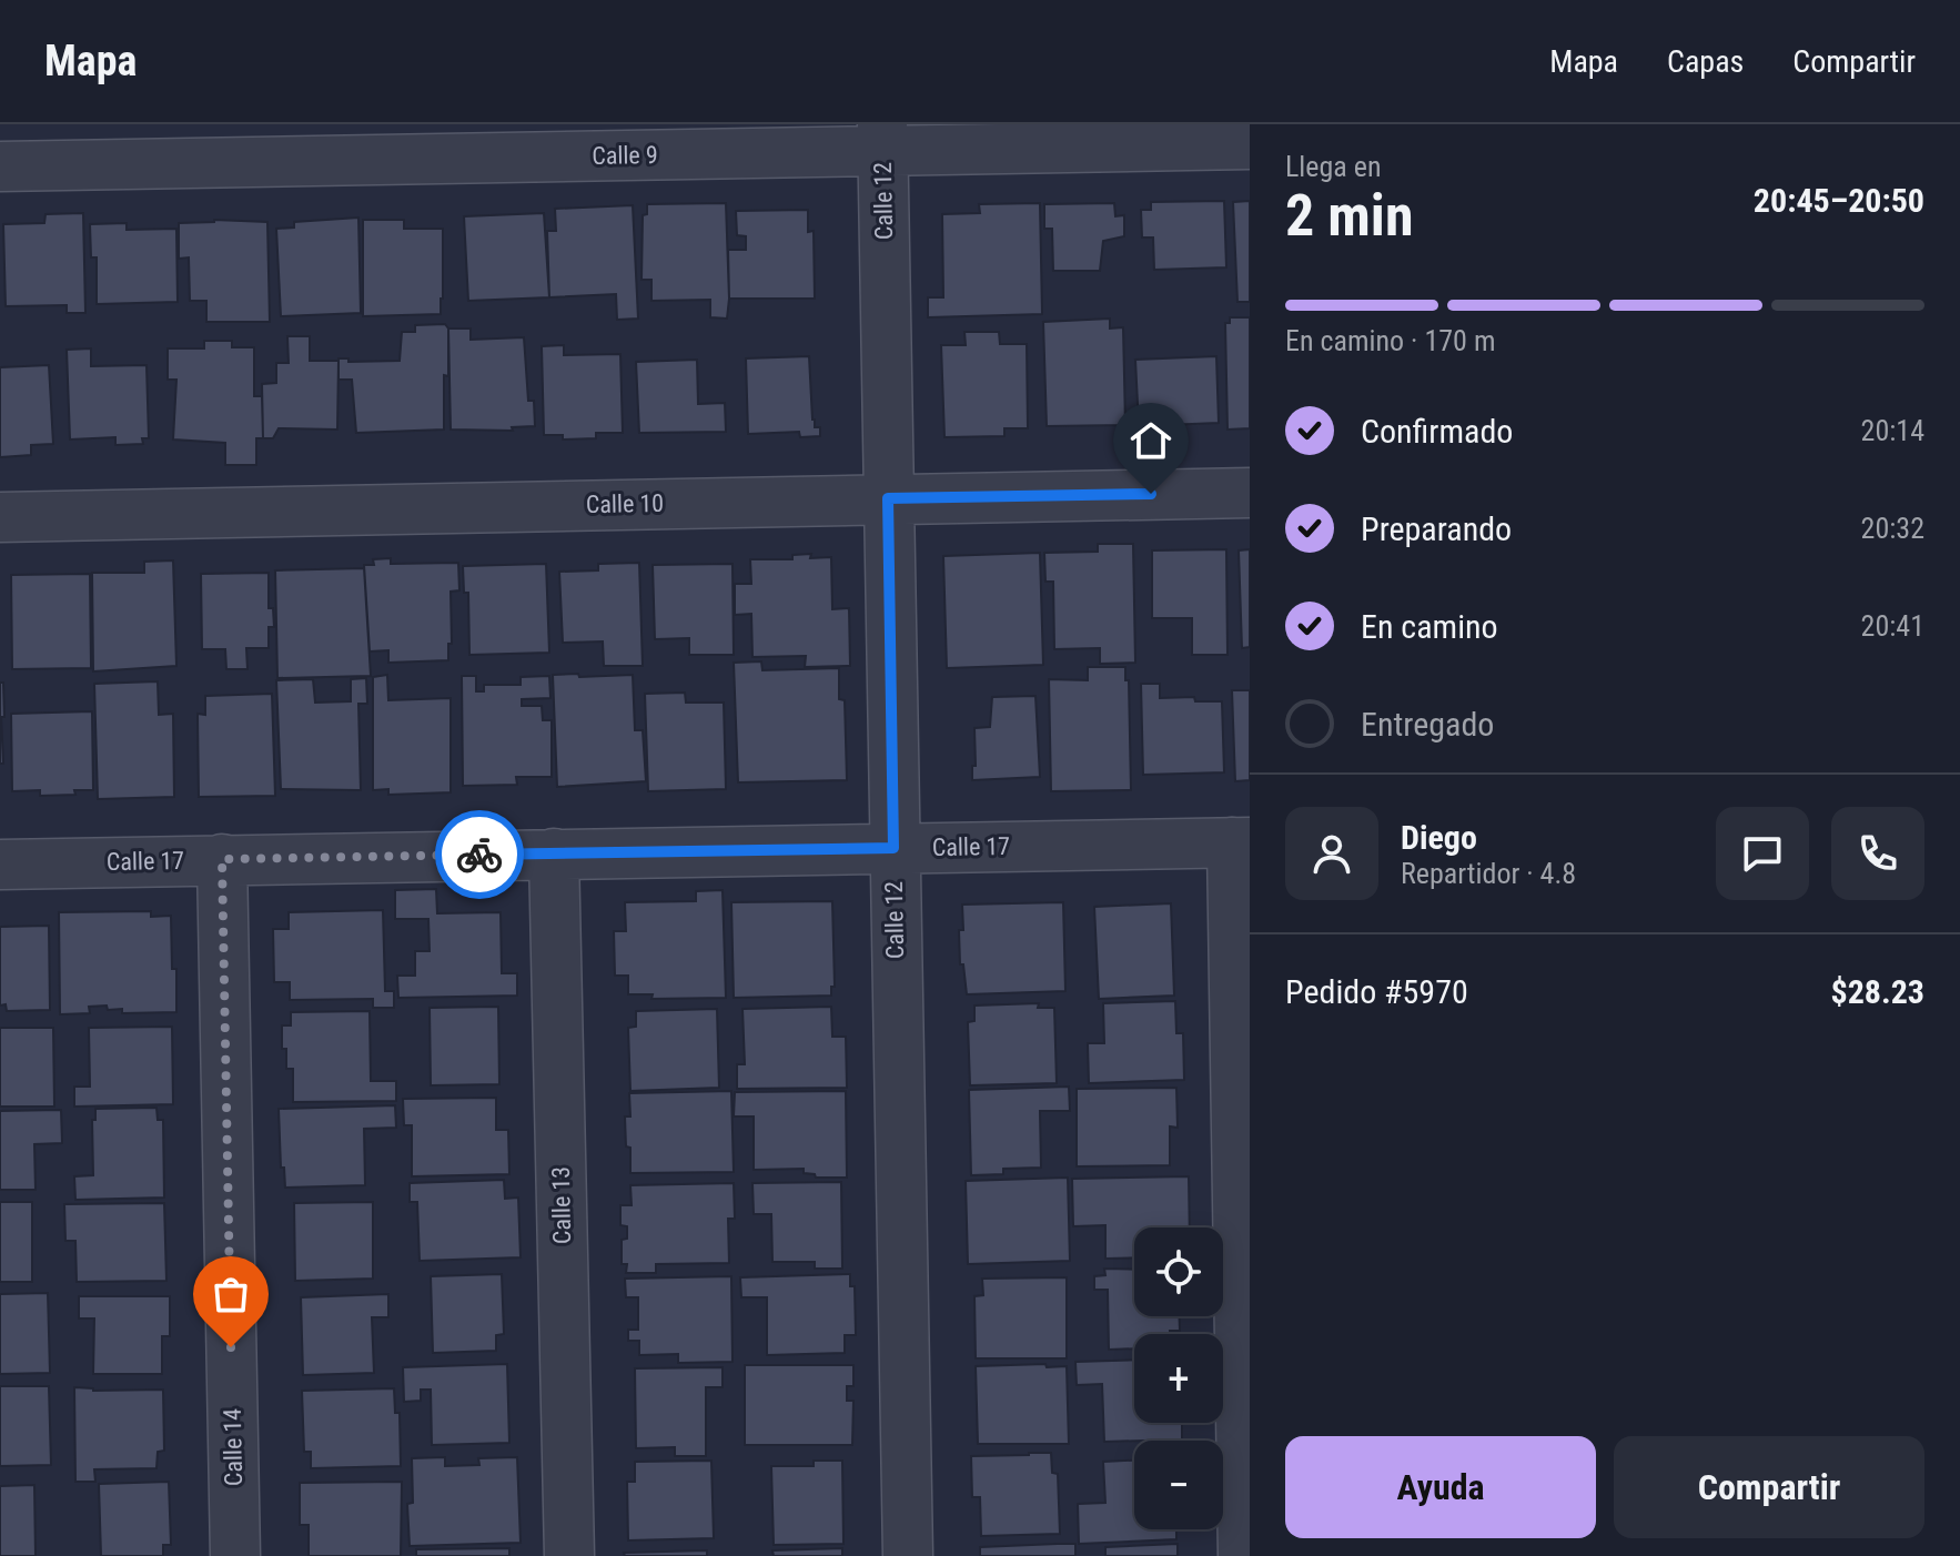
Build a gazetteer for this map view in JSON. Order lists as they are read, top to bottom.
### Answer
{
  "streets": {
    "street": [
      "Calle 9",
      "Calle 12",
      "Calle 10",
      "Calle 17",
      "Calle 13",
      "Calle 14"
    ]
  },
  "crossings": [
    ["Calle 9", "Calle 12"],
    ["Calle 12", "Calle 10"],
    ["Calle 12", "Calle 17"],
    ["Calle 17", "Calle 13"],
    ["Calle 17", "Calle 14"]
  ],
  "page": {
    "header": "Mapa",
    "nav": ["Mapa", "Capas", "Compartir"],
    "heading": ["2 min", "Llega en", "20:45–20:50"],
    "panel": [
      "Diego",
      "Repartidor · 4.8",
      "Pedido #5970",
      "$28.23"
    ],
    "bar": "En camino · 170 m",
    "list": [
      ["Confirmado", "20:14"],
      ["Preparando", "20:32"],
      ["En camino", "20:41"],
      "Entregado"
    ],
    "map_buttons": ["+", "−"],
    "buttons": ["Ayuda", "Compartir"]
  }
}
